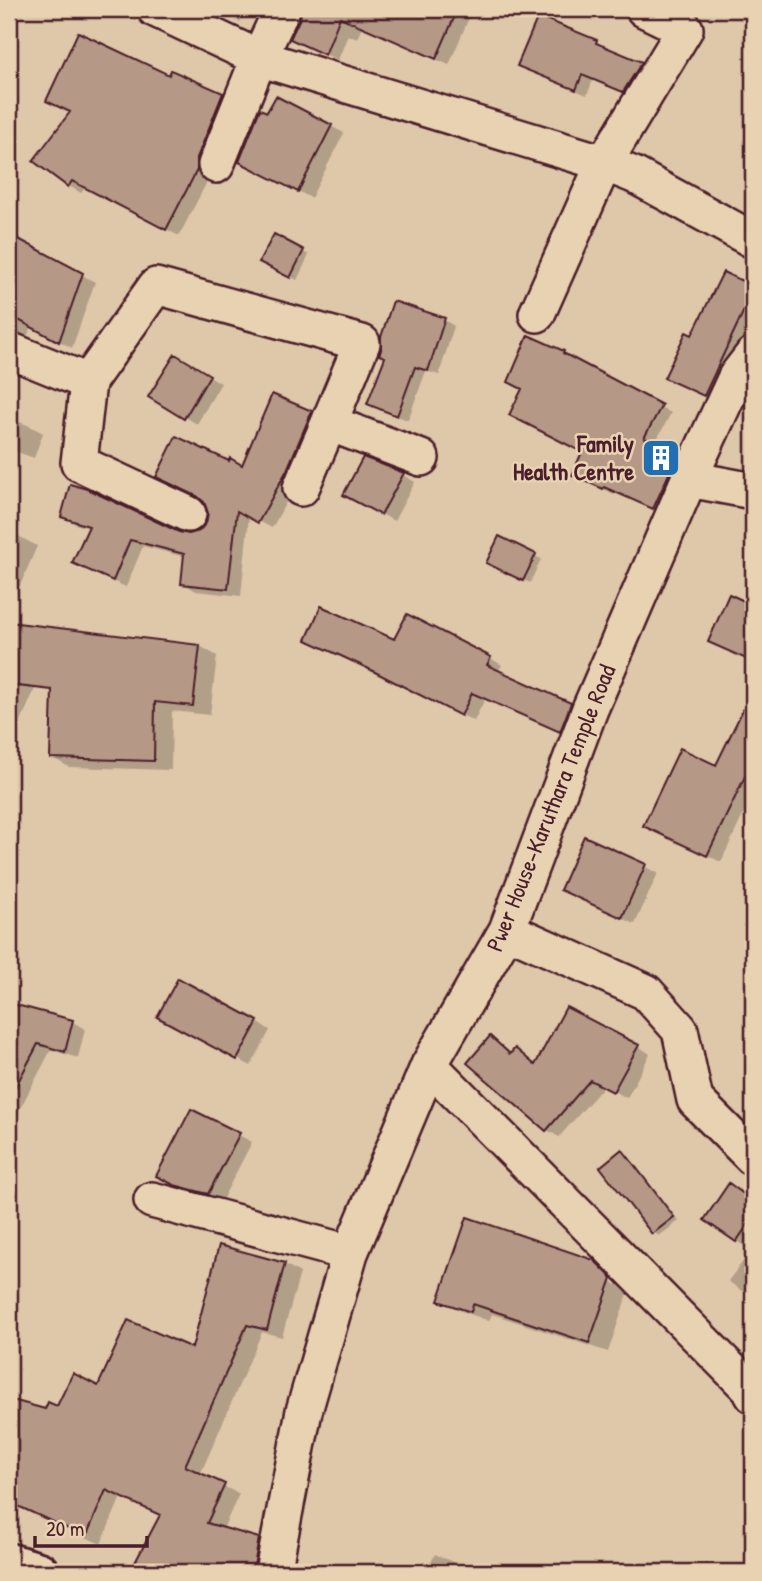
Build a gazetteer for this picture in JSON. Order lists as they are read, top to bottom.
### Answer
{
  "streets": {
    "street": ["Pwer House-Karuthara Temple Road"]
  },
  "places": {
    "building": ["Family Health Centre"]
  },
  "scale_bar": "20 m"
}
